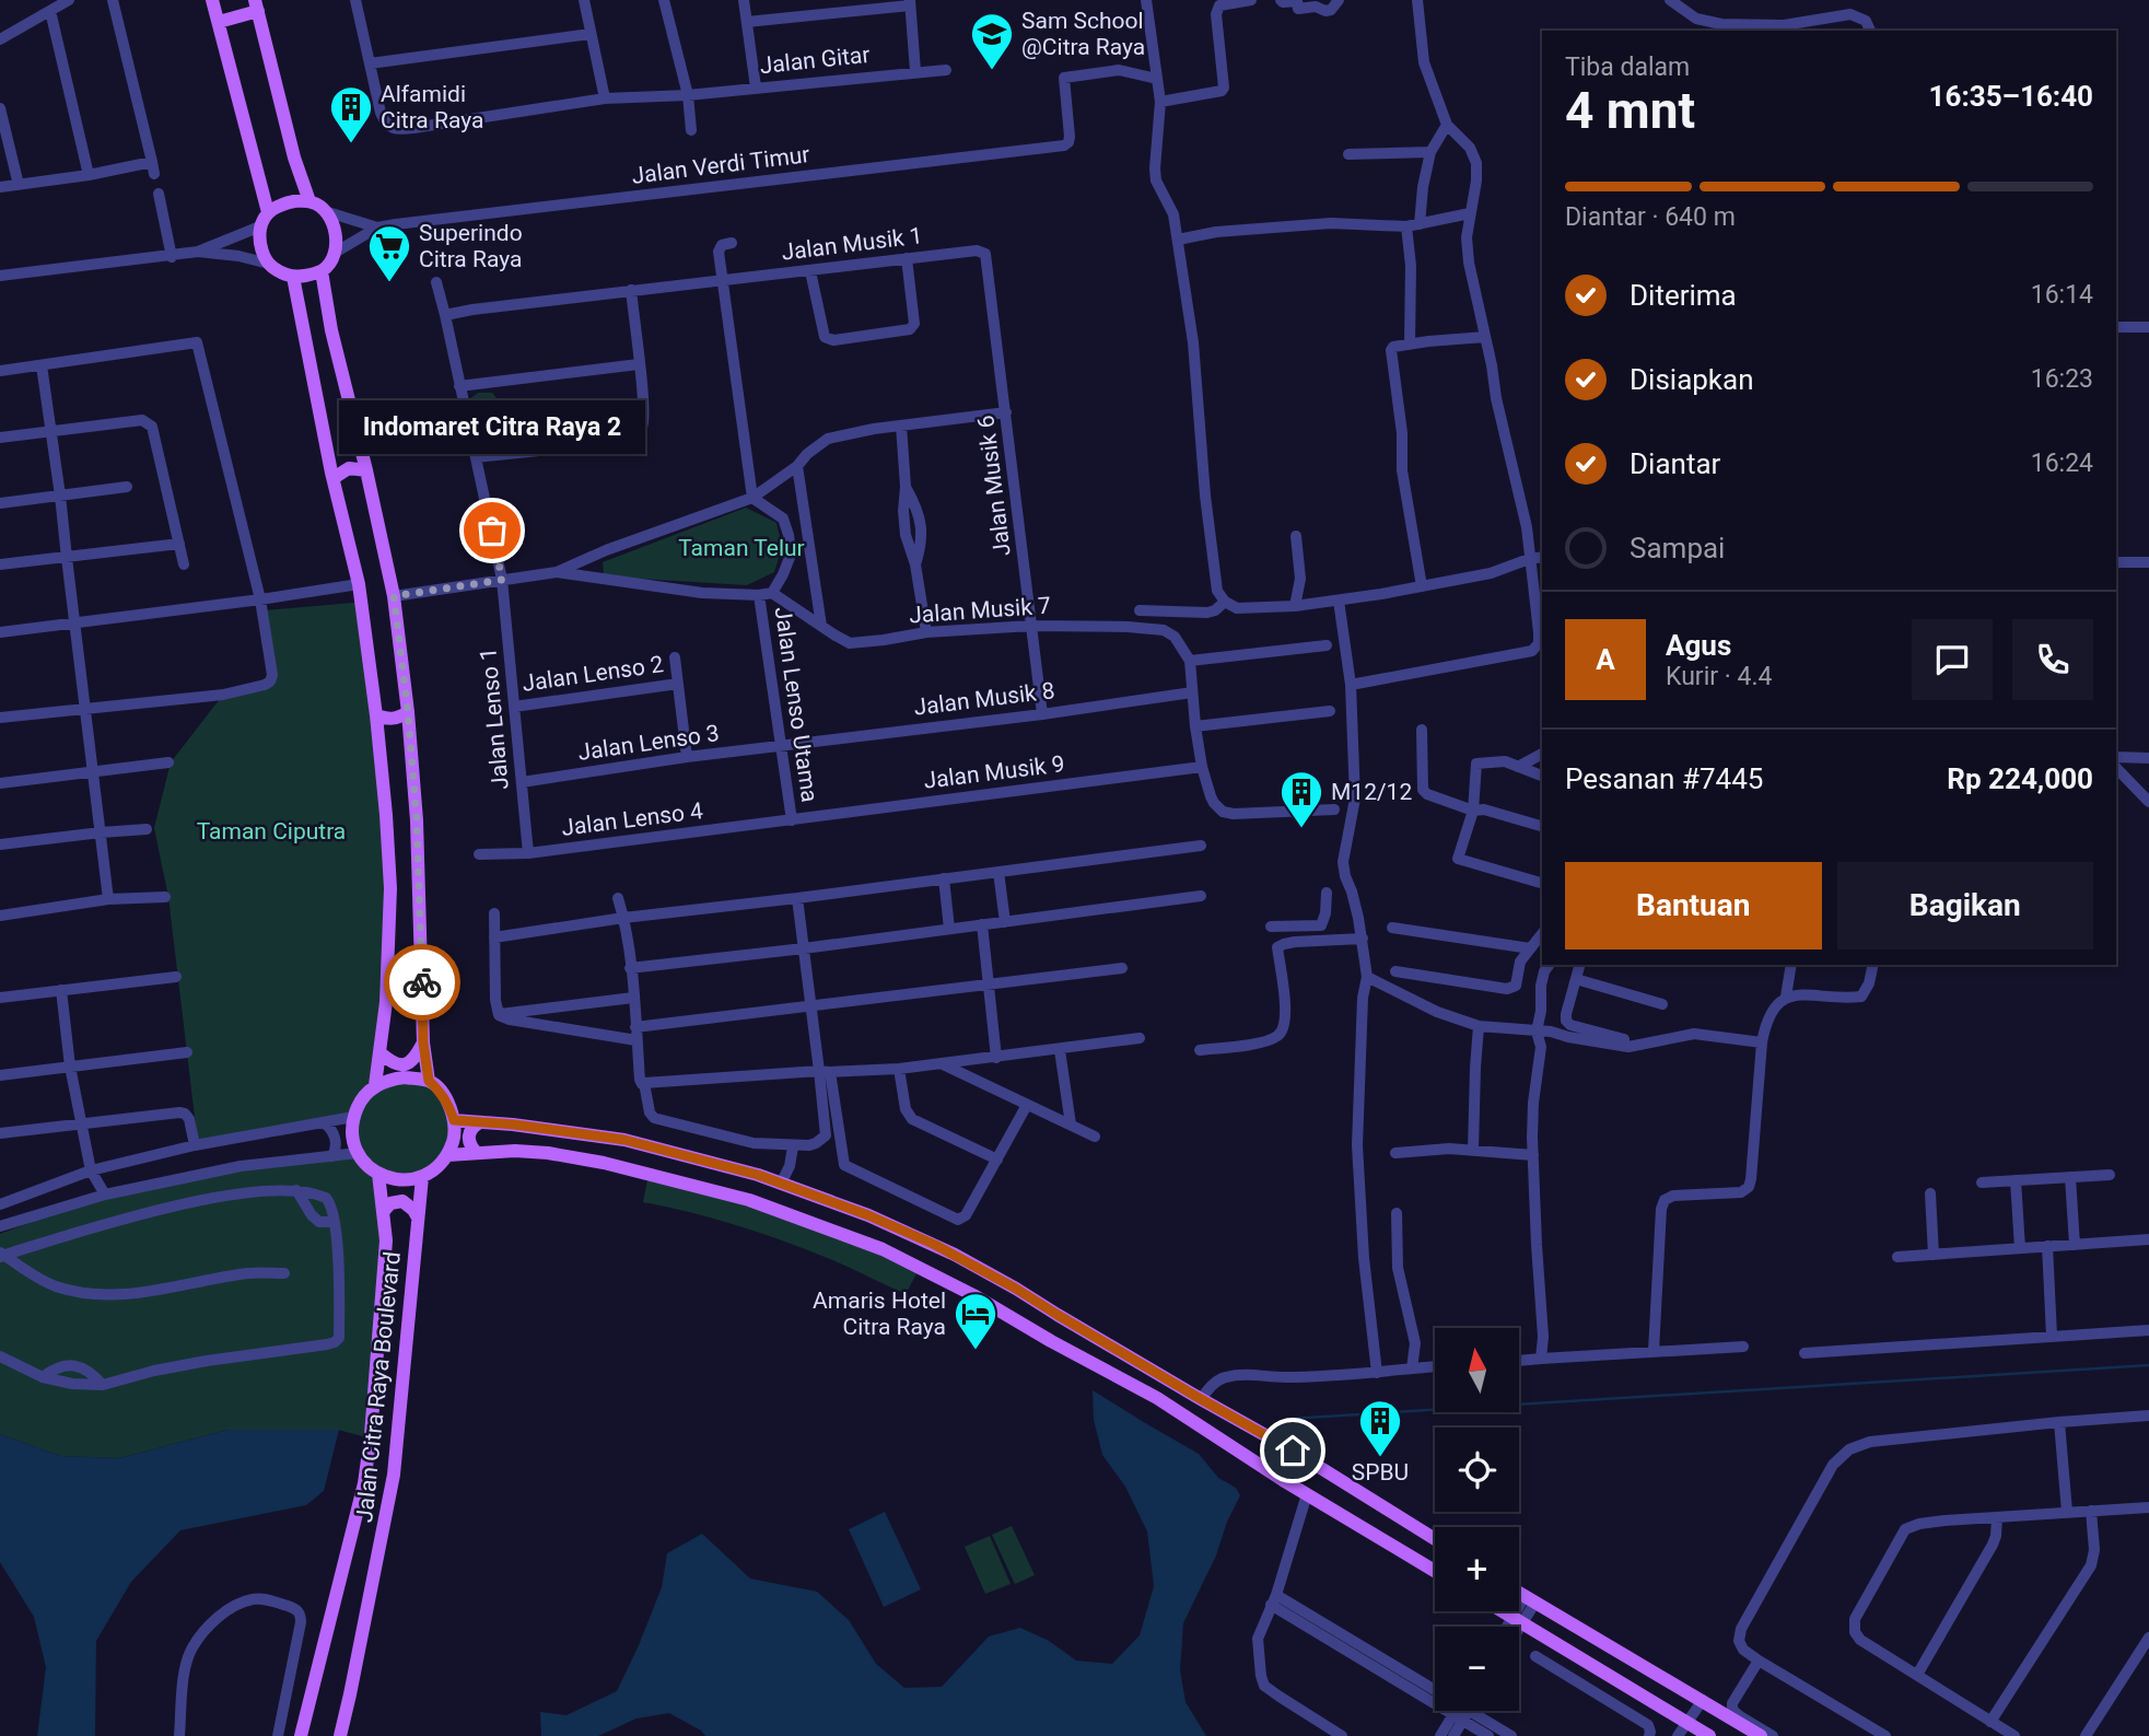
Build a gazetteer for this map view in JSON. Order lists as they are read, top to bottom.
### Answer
{
  "streets": {
    "main road": ["Jalan Citra Raya Boulevard"],
    "street": [
      "Jalan Gitar",
      "Jalan Verdi Timur",
      "Jalan Musik 1",
      "Jalan Musik 6",
      "Jalan Musik 7",
      "Jalan Lenso 2",
      "Jalan Musik 8",
      "Jalan Lenso Utama",
      "Jalan Lenso 1",
      "Jalan Lenso 3",
      "Jalan Musik 9",
      "Jalan Lenso 4"
    ]
  },
  "crossings": [
    ["Jalan Musik 1", "Jalan Musik 6"],
    ["Jalan Musik 1", "Jalan Lenso 1"],
    ["Jalan Musik 6", "Jalan Musik 7"],
    ["Jalan Musik 6", "Jalan Musik 8"],
    ["Jalan Lenso 2", "Jalan Lenso 1"],
    ["Jalan Lenso 2", "Jalan Lenso 3"],
    ["Jalan Musik 8", "Jalan Lenso Utama"],
    ["Jalan Musik 8", "Jalan Lenso 3"],
    ["Jalan Lenso Utama", "Jalan Lenso 3"],
    ["Jalan Lenso Utama", "Jalan Musik 9"],
    ["Jalan Lenso Utama", "Jalan Lenso 4"],
    ["Jalan Lenso 1", "Jalan Lenso 3"],
    ["Jalan Lenso 1", "Jalan Lenso 4"],
    ["Jalan Musik 9", "Jalan Lenso 4"]
  ],
  "parks": ["Taman Telur", "Taman Ciputra"],
  "places": {
    "school or university": ["Sam School @Citra Raya"],
    "building": ["Alfamidi Citra Raya", "M12/12", "SPBU"],
    "supermarket": ["Superindo Citra Raya"],
    "other": ["Indomaret Citra Raya 2"],
    "hotel": ["Amaris Hotel Citra Raya"]
  },
  "north": "top",
  "page": {
    "heading": ["4 mnt", "Tiba dalam", "16:35–16:40"],
    "panel": [
      "Agus",
      "Kurir · 4.4",
      "Pesanan #7445",
      "Rp 224,000"
    ],
    "bar": "Diantar · 640 m",
    "list": [
      ["Diterima", "16:14"],
      ["Disiapkan", "16:23"],
      ["Diantar", "16:24"],
      "Sampai"
    ],
    "bubble": "Indomaret Citra Raya 2",
    "round": "A",
    "buttons": ["Bantuan", "Bagikan"],
    "map_buttons": ["+", "−"]
  }
}
